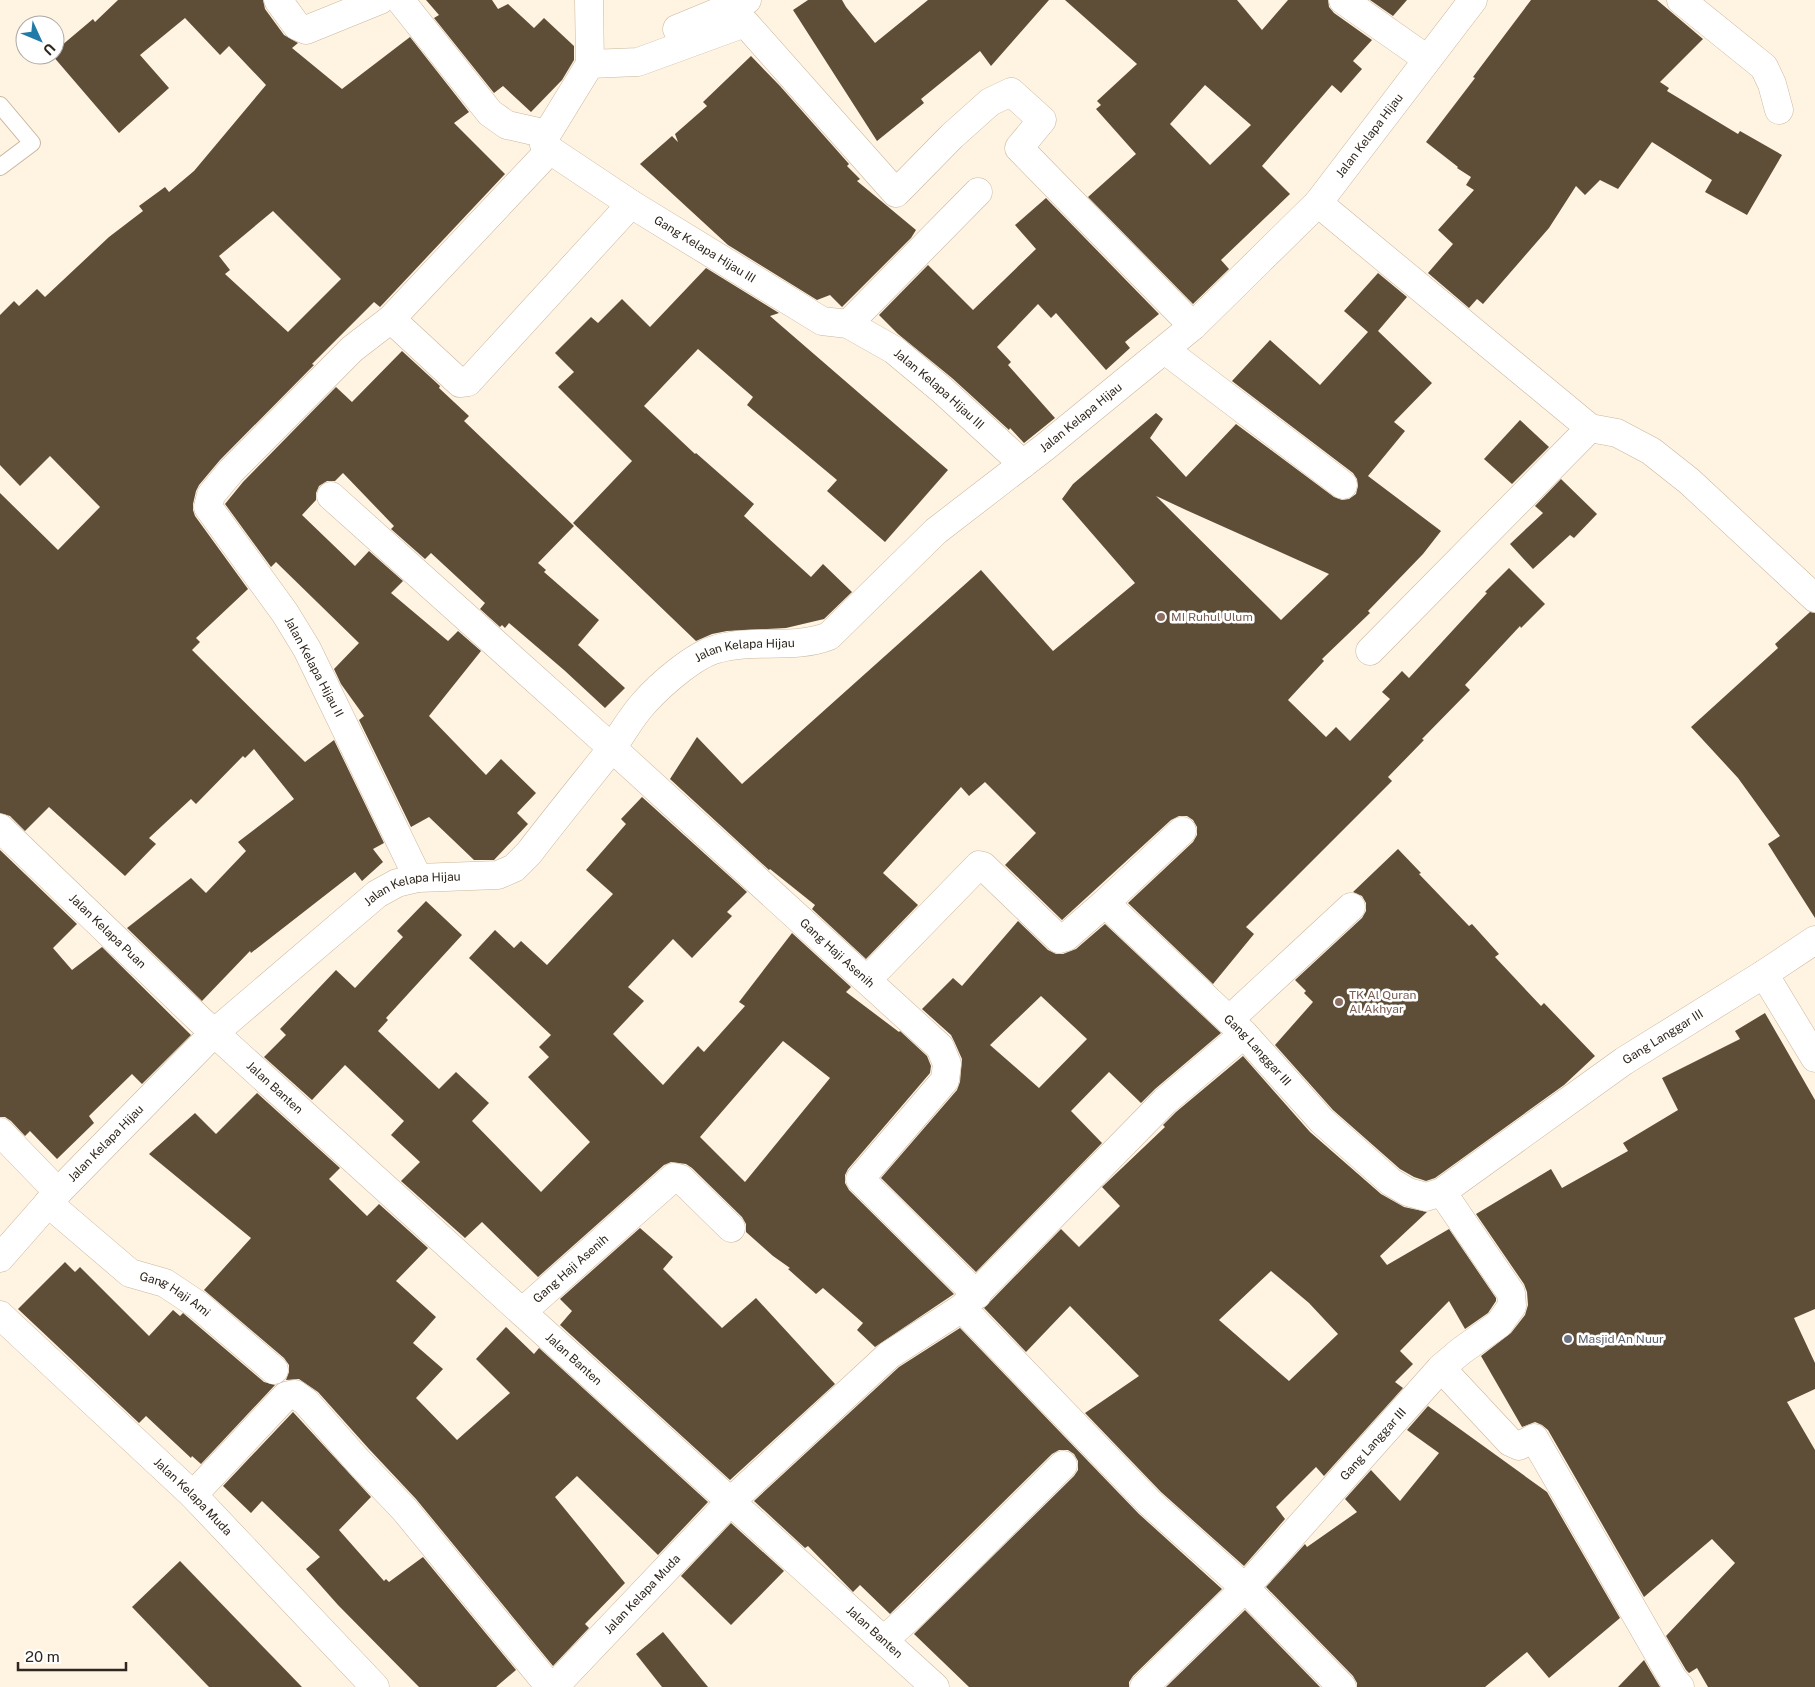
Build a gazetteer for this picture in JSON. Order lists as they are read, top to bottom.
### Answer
{
  "streets": {
    "street": [
      "Jalan Kelapa Hijau",
      "Gang Kelapa Hijau III",
      "Jalan Kelapa Hijau III",
      "Jalan Kelapa Hijau II",
      "Jalan Kelapa Puan",
      "Gang Haji Asenih",
      "Gang Langgar III",
      "Jalan Banten",
      "Gang Haji Ami",
      "Jalan Kelapa Muda"
    ]
  },
  "crossings": [
    ["Jalan Kelapa Hijau", "Jalan Kelapa Hijau III"],
    ["Jalan Kelapa Hijau", "Jalan Kelapa Hijau II"],
    ["Jalan Kelapa Hijau", "Jalan Kelapa Puan"],
    ["Jalan Kelapa Hijau", "Gang Haji Asenih"],
    ["Jalan Kelapa Hijau", "Jalan Banten"],
    ["Jalan Kelapa Hijau", "Gang Haji Ami"],
    ["Gang Kelapa Hijau III", "Jalan Kelapa Hijau III"],
    ["Gang Kelapa Hijau III", "Jalan Kelapa Hijau II"],
    ["Jalan Kelapa Puan", "Jalan Banten"],
    ["Gang Haji Asenih", "Jalan Banten"],
    ["Gang Haji Asenih", "Jalan Kelapa Muda"],
    ["Gang Langgar III", "Jalan Kelapa Muda"],
    ["Jalan Banten", "Jalan Kelapa Muda"]
  ],
  "places": ["MI Ruhul Ulum", "TK Al Quran Al Akhyar", "Masjid An Nuur"],
  "scale_bar": "20 m",
  "north": "bottom right"
}
